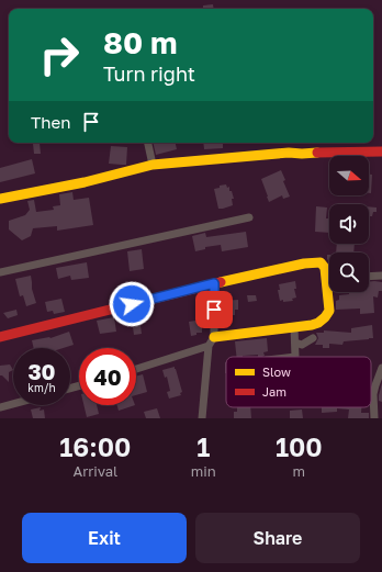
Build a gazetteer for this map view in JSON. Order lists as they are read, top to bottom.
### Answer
{
  "legend": ["Slow", "Jam"],
  "north": "right",
  "page": {
    "turn": ["80 m", "Turn right"],
    "then": "Then",
    "speed": "30 km/h",
    "limit": "40",
    "eta": [
      "16:00",
      "Arrival",
      "1",
      "min",
      "100",
      "m"
    ],
    "buttons": ["Exit", "Share"]
  }
}
